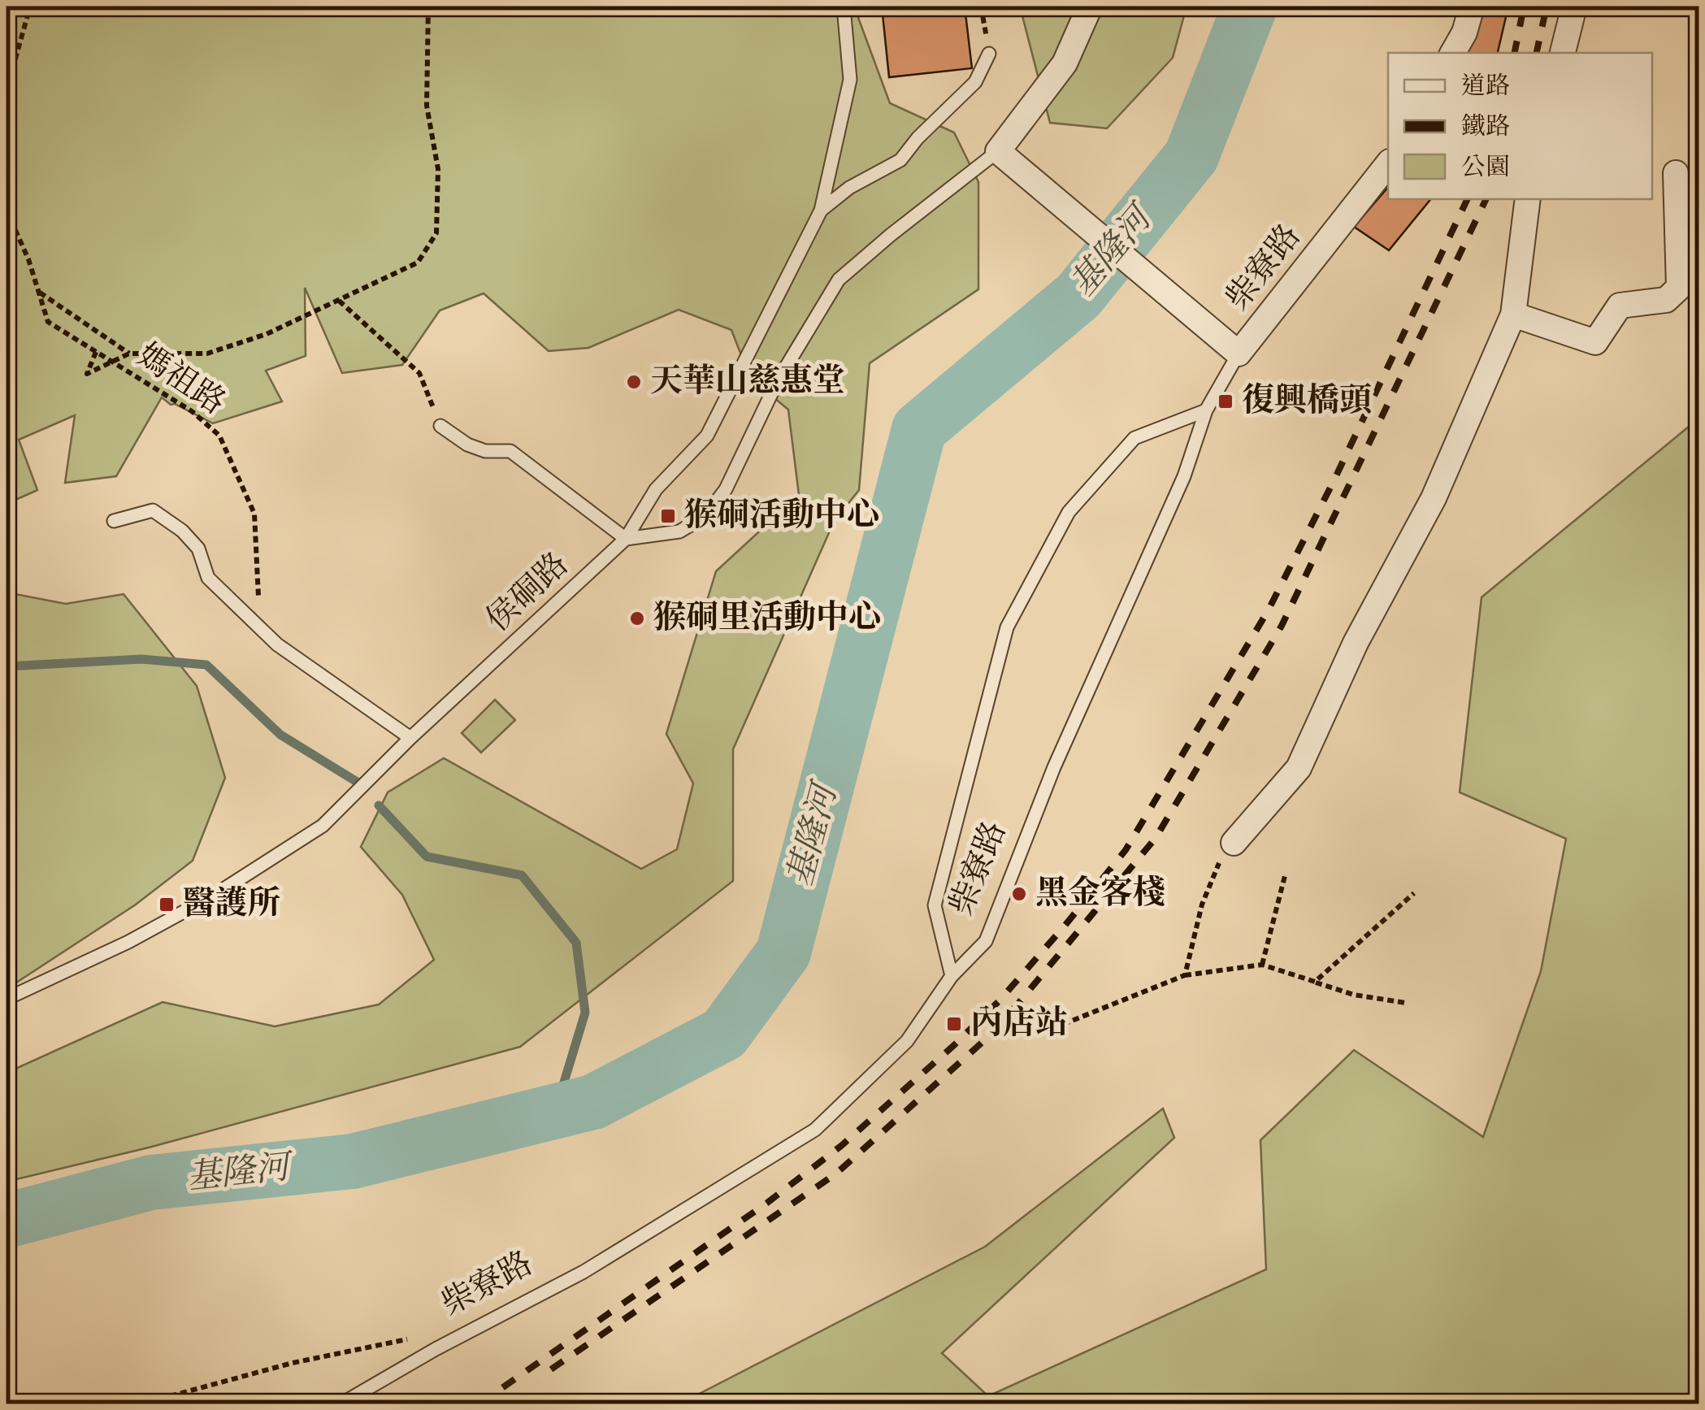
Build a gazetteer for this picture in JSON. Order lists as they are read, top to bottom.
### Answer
{
  "streets": {
    "street": ["柴寮路"],
    "lane": ["侯硐路"],
    "path": ["媽祖路"]
  },
  "water": ["基隆河"],
  "places": {
    "other": ["天華山慈惠堂", "猴硐里活動中心", "黑金客棧"],
    "transit": [
      "復興橋頭",
      "猴硐活動中心",
      "醫護所",
      "內店站"
    ]
  },
  "legend": ["道路", "鐵路", "公園"]
}
